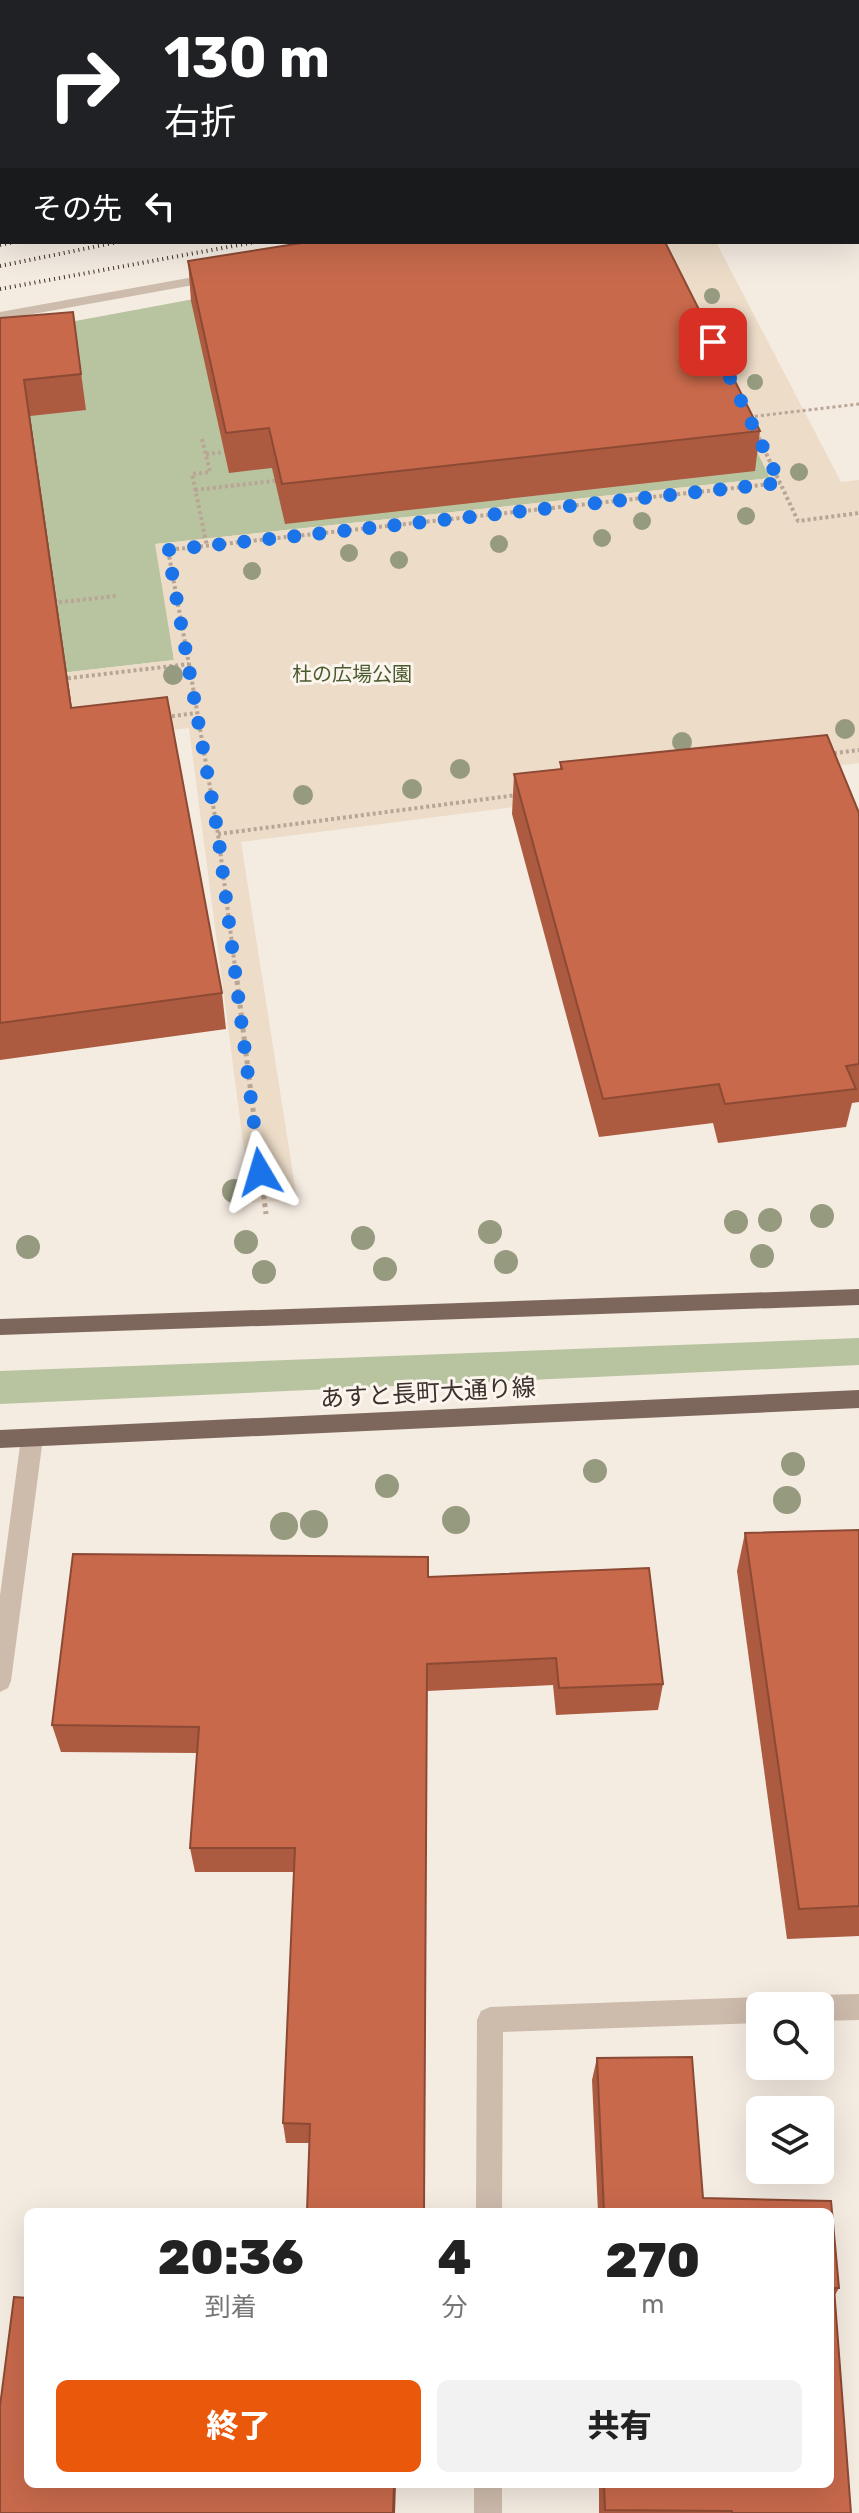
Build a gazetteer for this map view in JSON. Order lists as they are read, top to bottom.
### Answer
{
  "streets": {
    "main road": ["あすと長町大通り線"]
  },
  "parks": ["杜の広場公園"],
  "page": {
    "turn": ["130 m", "右折"],
    "then": "その先",
    "eta": [
      "20:36",
      "到着",
      "4",
      "分",
      "270",
      "m"
    ],
    "buttons": ["終了", "共有"]
  }
}
